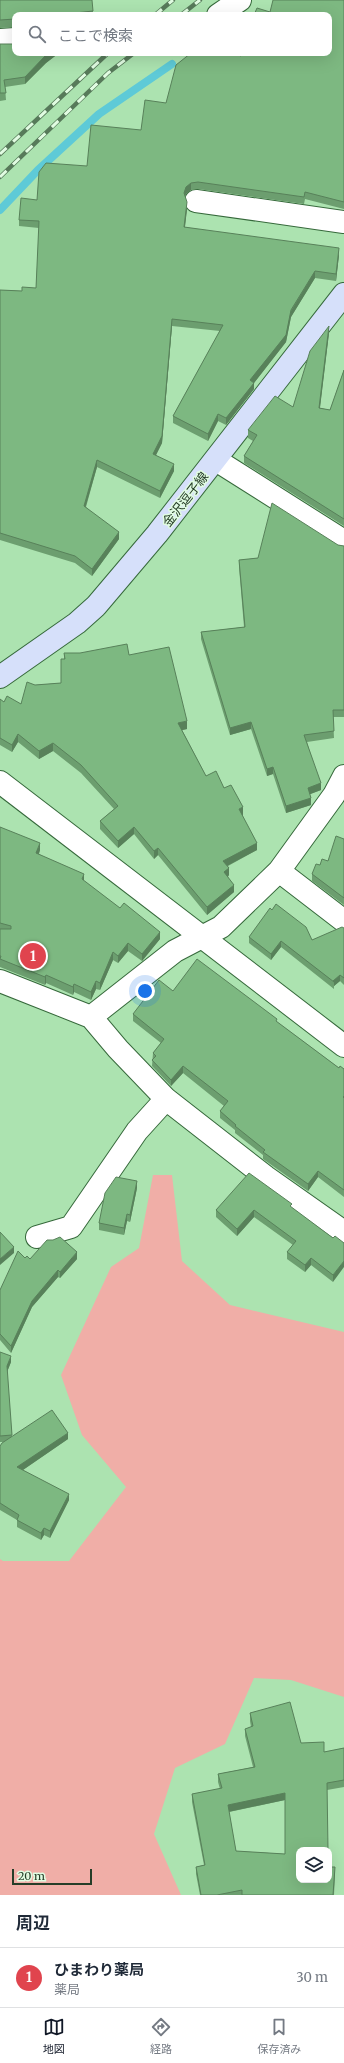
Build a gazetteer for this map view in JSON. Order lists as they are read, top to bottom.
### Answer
{
  "streets": {
    "main road": ["金沢逗子線"]
  },
  "scale_bar": "20 m",
  "page": {
    "search": "ここで検索",
    "pins": "1",
    "scale": "20 m",
    "heading": "周辺",
    "list": [
      {
        "mark": "1",
        "name": "ひまわり薬局",
        "note": "薬局",
        "value": "30 m"
      }
    ],
    "nav": ["地図", "経路", "保存済み"]
  }
}
